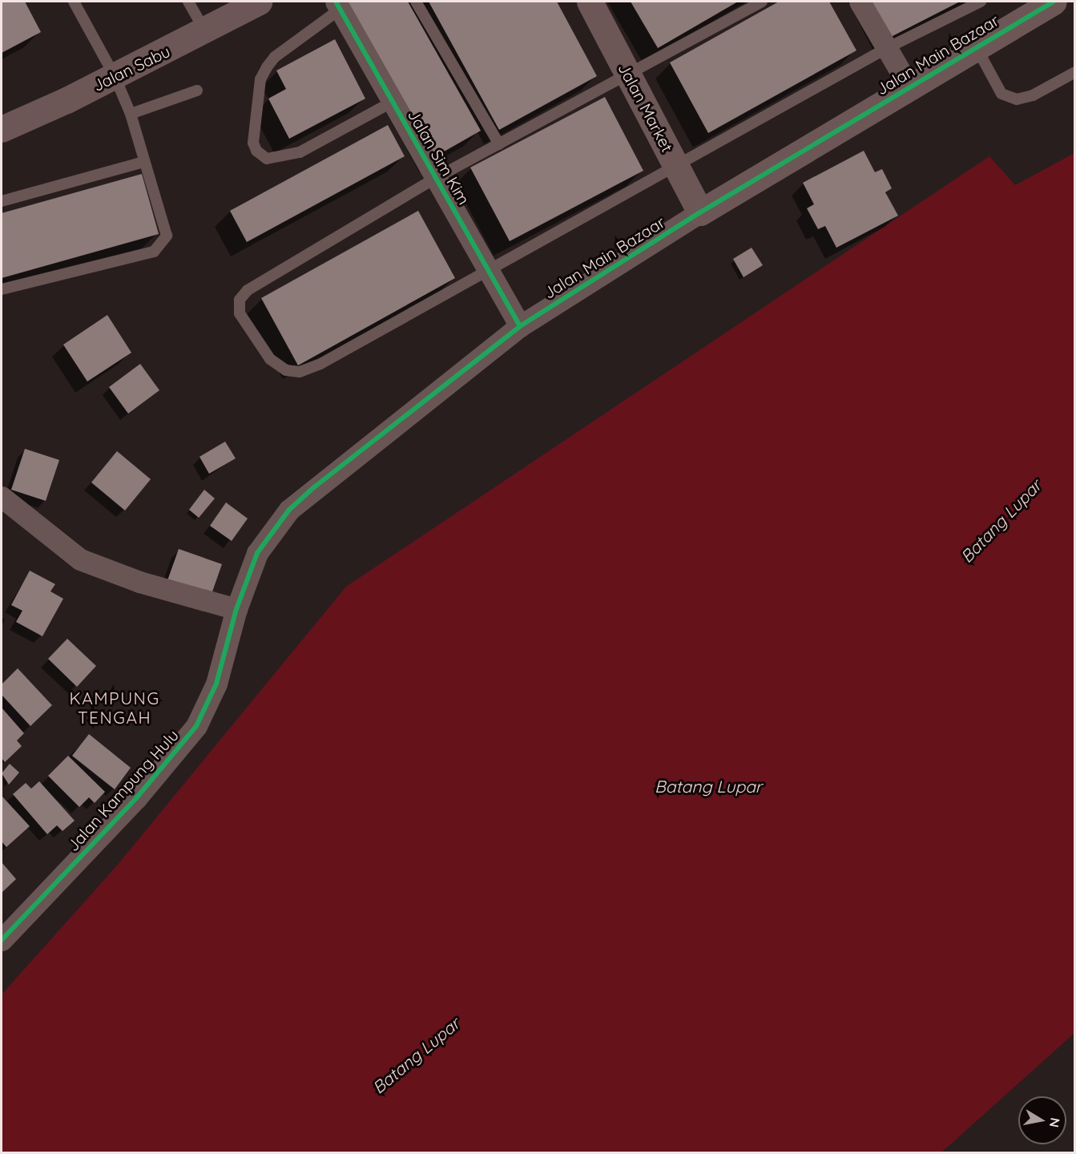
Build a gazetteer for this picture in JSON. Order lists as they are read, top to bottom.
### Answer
{
  "streets": {
    "street": [
      "Jalan Main Bazaar",
      "Jalan Sabu",
      "Jalan Market",
      "Jalan Sim Kim",
      "Jalan Kampung Hulu"
    ]
  },
  "crossings": [
    ["Jalan Main Bazaar", "Jalan Market"],
    ["Jalan Main Bazaar", "Jalan Sim Kim"],
    ["Jalan Main Bazaar", "Jalan Kampung Hulu"]
  ],
  "districts": ["KAMPUNG TENGAH"],
  "water": ["Batang Lupar"],
  "north": "right"
}
